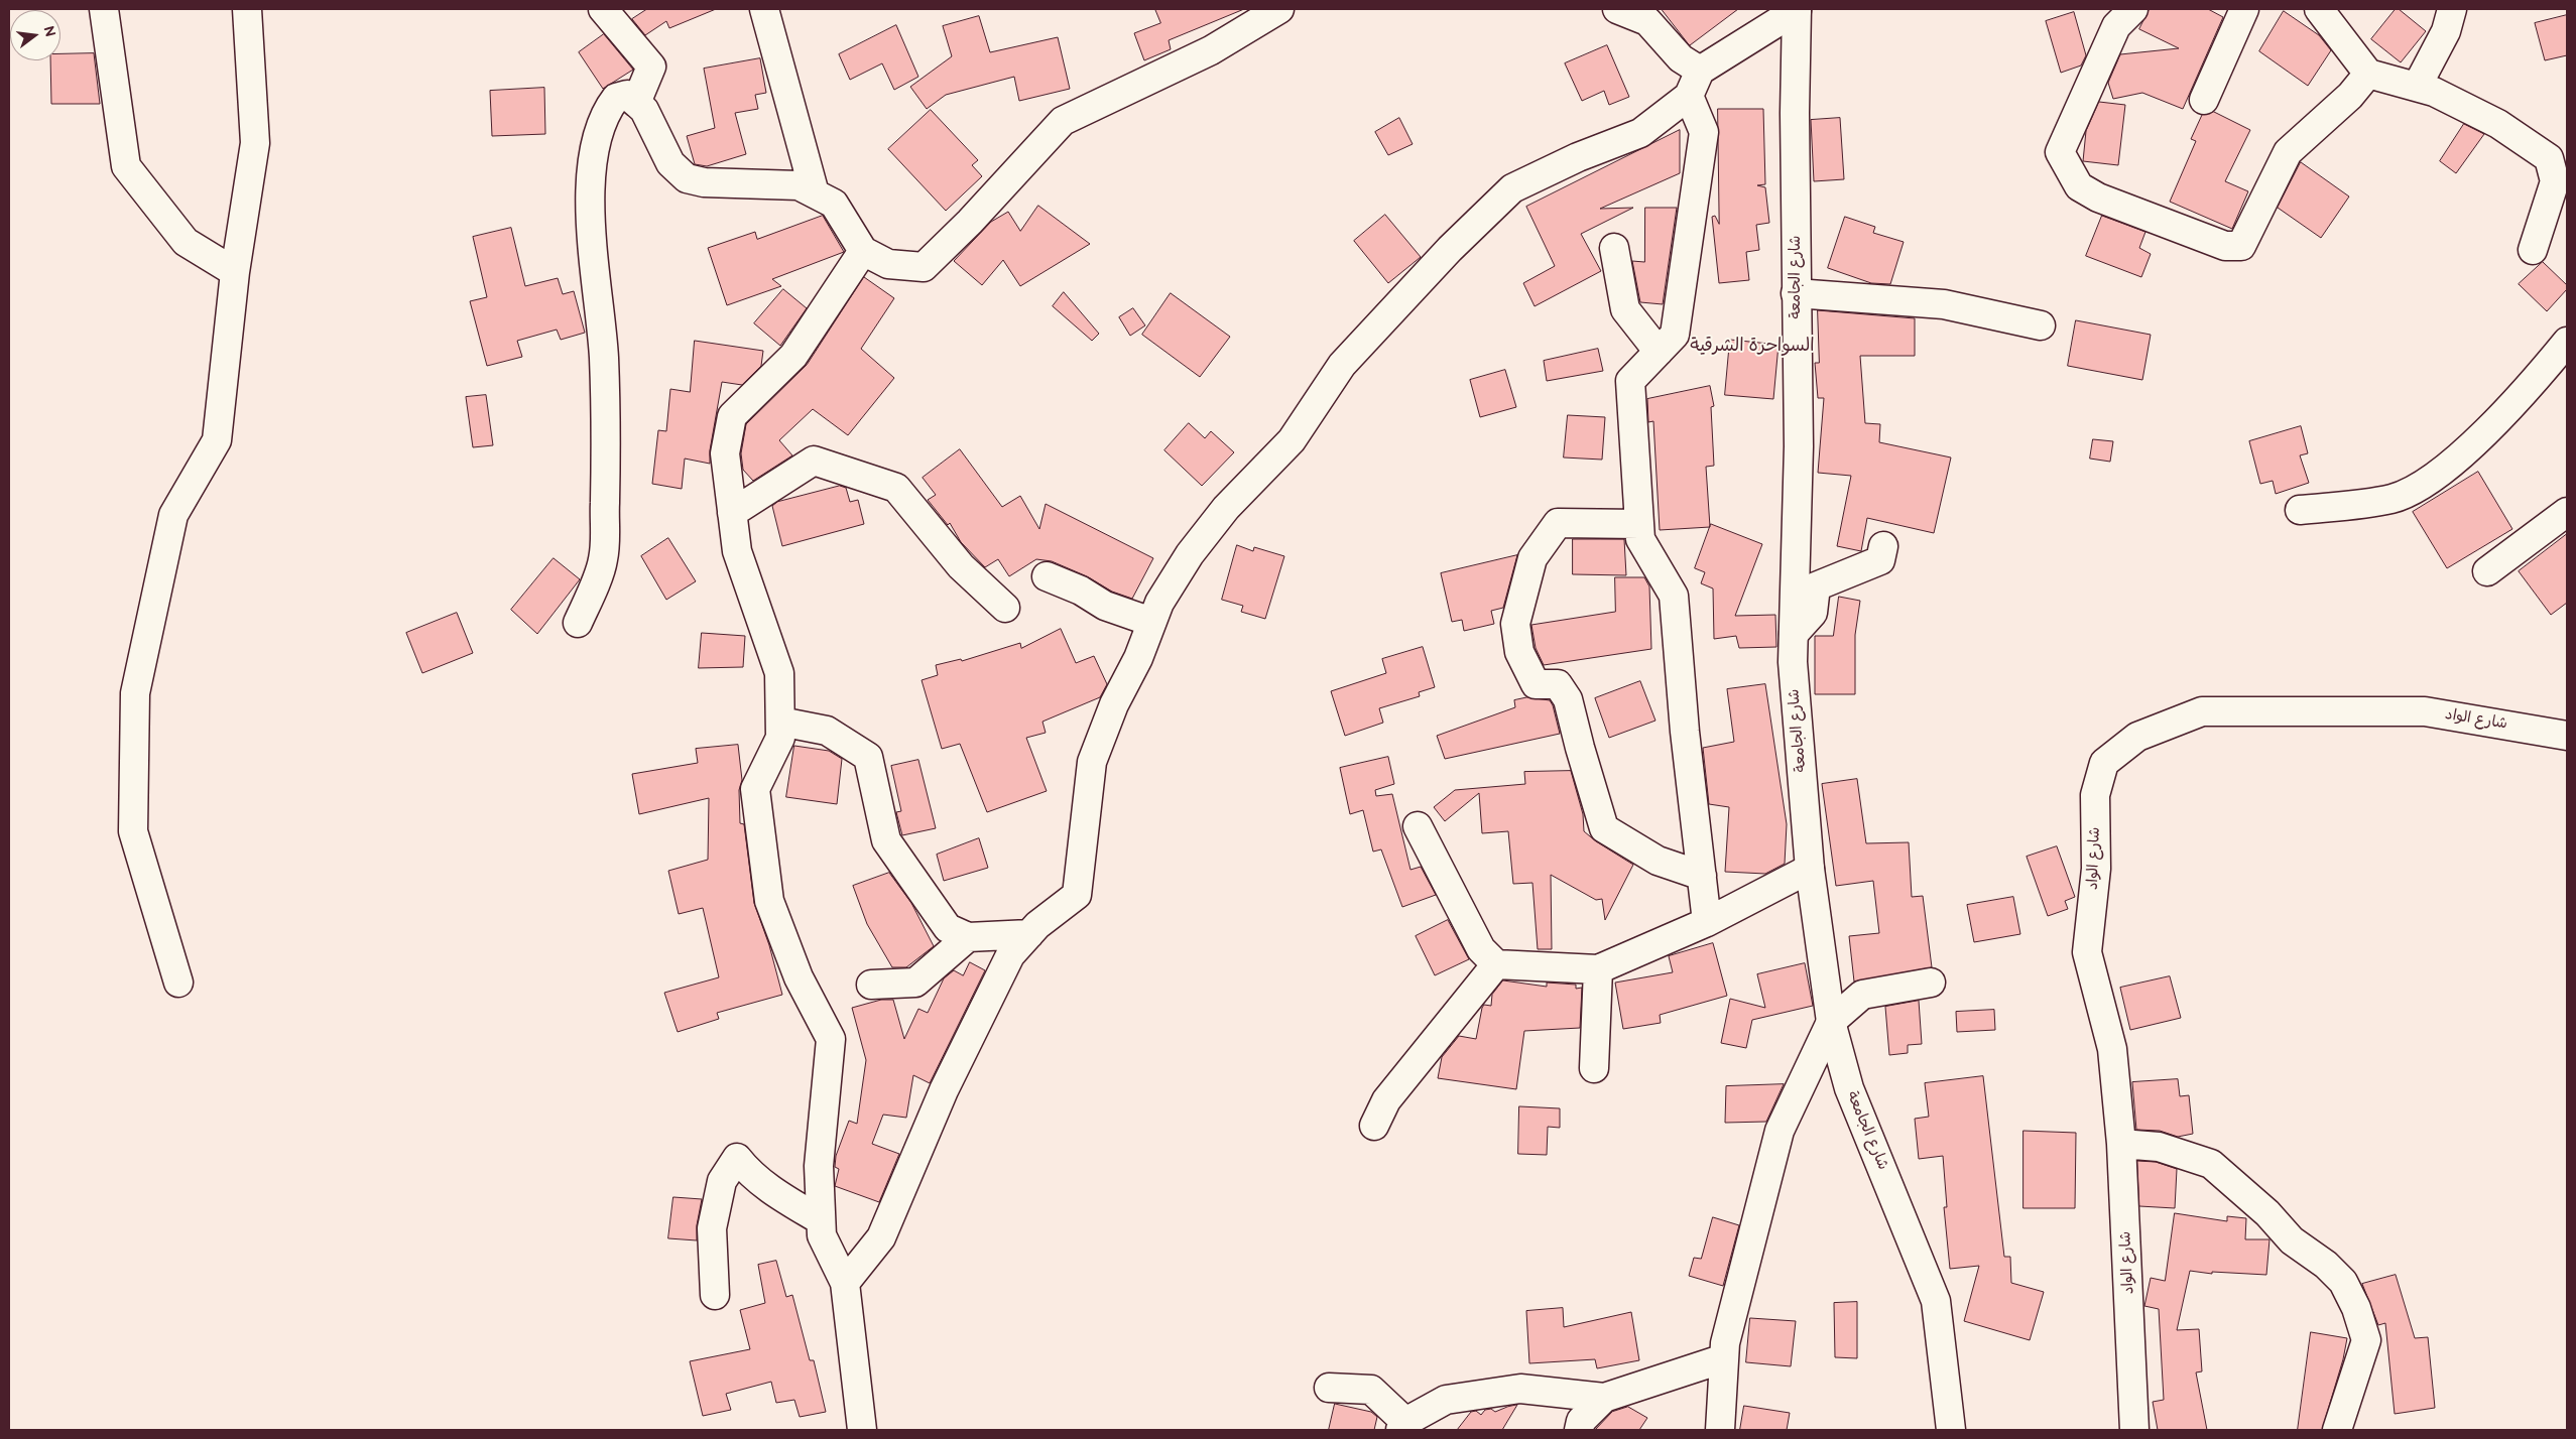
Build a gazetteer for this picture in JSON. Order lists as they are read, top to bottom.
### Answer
{
  "streets": {
    "street": ["شارع الجامعة", "شارع الواد"]
  },
  "districts": ["السواحرة الشرقية"],
  "north": "right"
}
